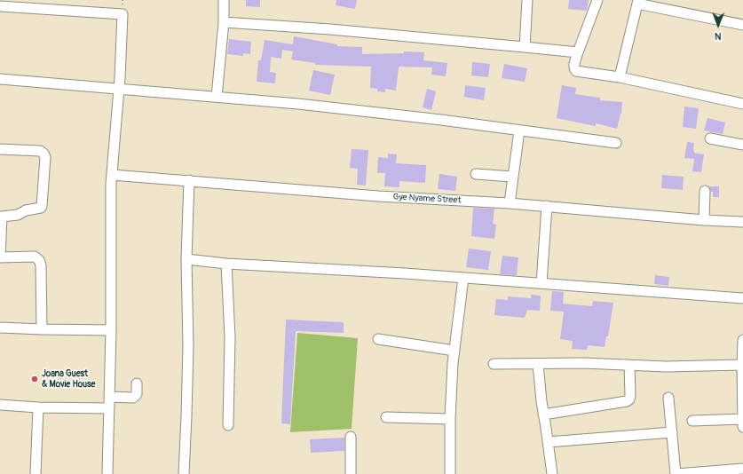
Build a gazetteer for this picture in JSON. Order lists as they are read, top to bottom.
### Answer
{
  "streets": {
    "street": ["Gye Nyame Street"]
  },
  "places": ["Joana Guest & Movie House"],
  "north": "bottom"
}
